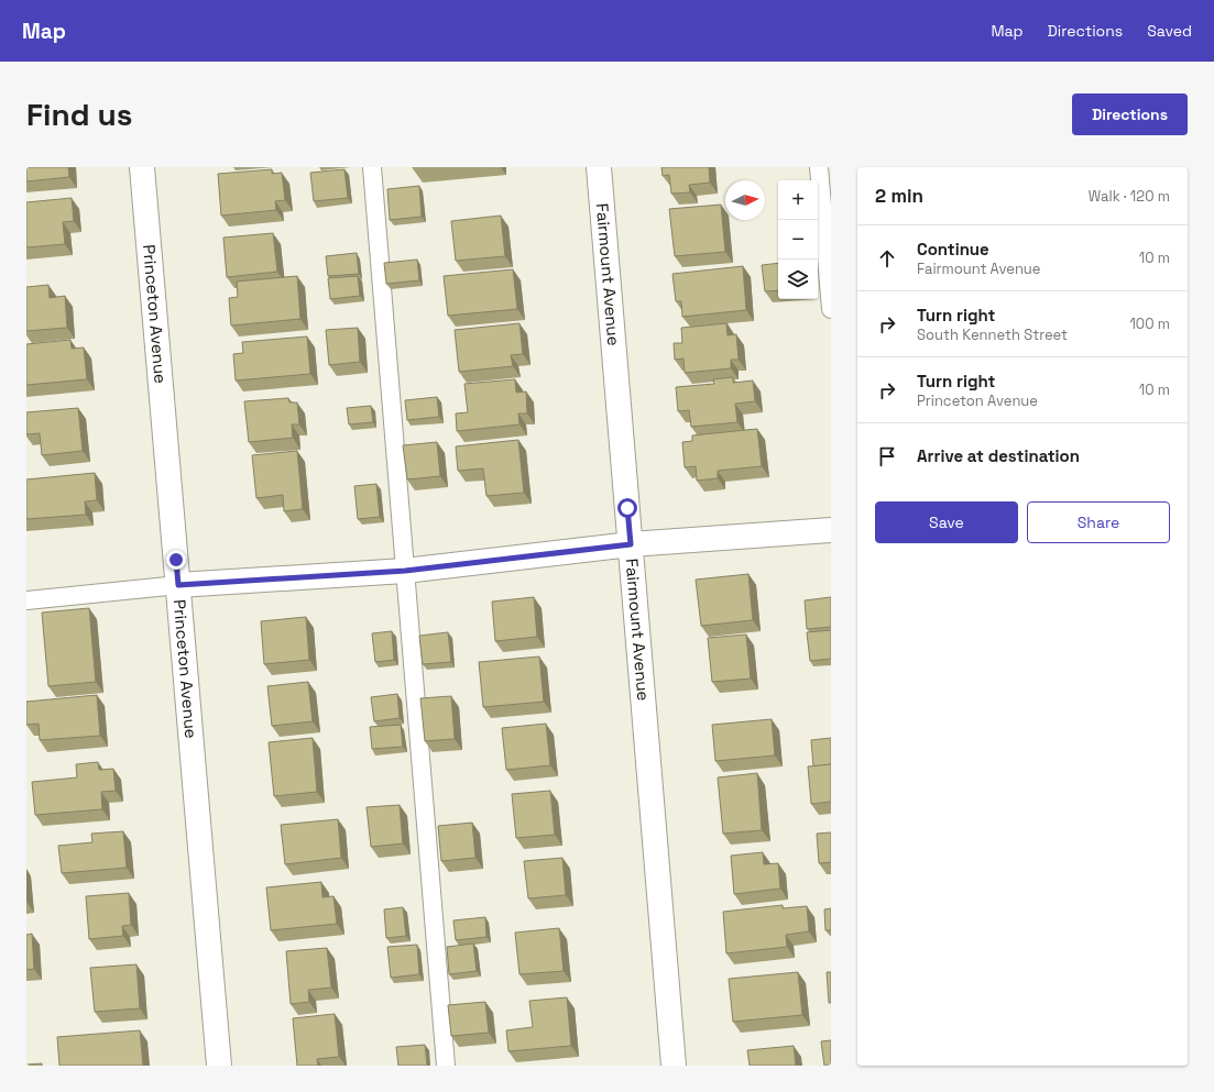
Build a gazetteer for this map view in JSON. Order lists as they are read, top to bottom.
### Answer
{
  "streets": {
    "street": ["Fairmount Avenue", "Princeton Avenue"]
  },
  "north": "right",
  "page": {
    "header": "Map",
    "nav": ["Map", "Directions", "Saved"],
    "buttons": [
      "Directions",
      ["Save", "Share"]
    ],
    "title": "Find us",
    "heading": ["2 min", "Walk · 120 m"],
    "map_buttons": ["+", "−"],
    "list": [
      ["Continue", "Fairmount Avenue", "10 m"],
      ["Turn right", "South Kenneth Street", "100 m"],
      ["Turn right", "Princeton Avenue", "10 m"],
      "Arrive at destination"
    ]
  }
}
